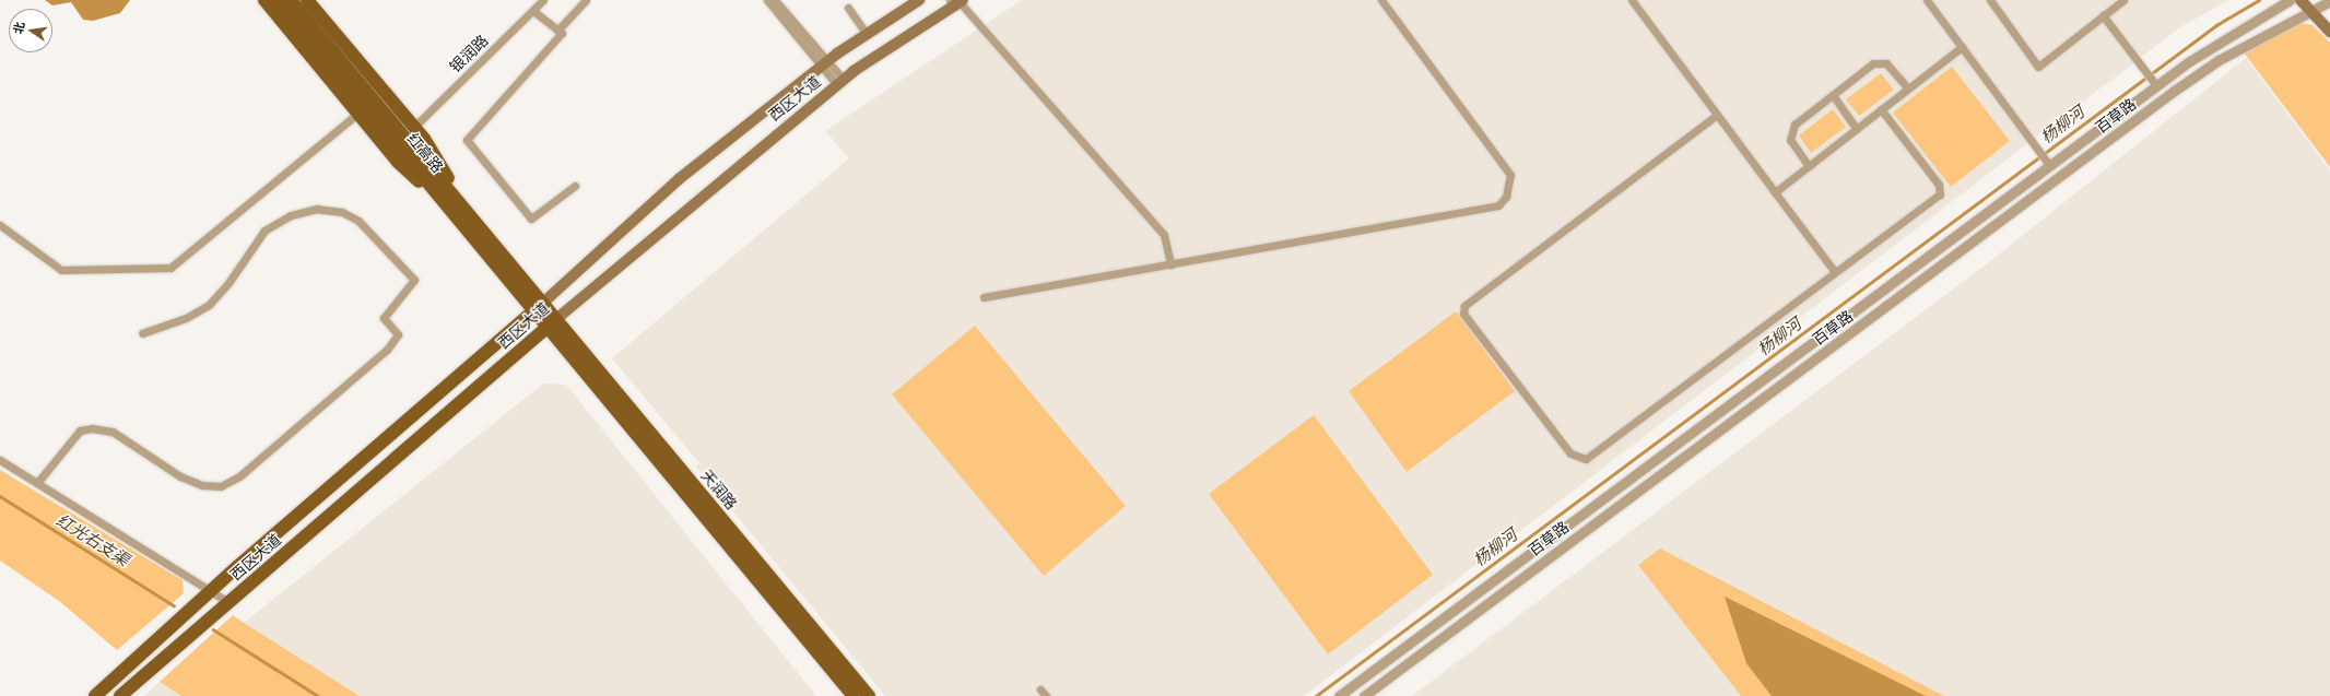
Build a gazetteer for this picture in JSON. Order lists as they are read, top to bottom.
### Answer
{
  "streets": {
    "main road": ["西区大道", "红高路", "天润路"],
    "street": ["银润路", "百草路"]
  },
  "crossings": [
    ["西区大道", "红高路"],
    ["西区大道", "天润路"],
    ["红高路", "天润路"]
  ],
  "water": ["杨柳河", "红光右支渠"],
  "north": "left"
}
